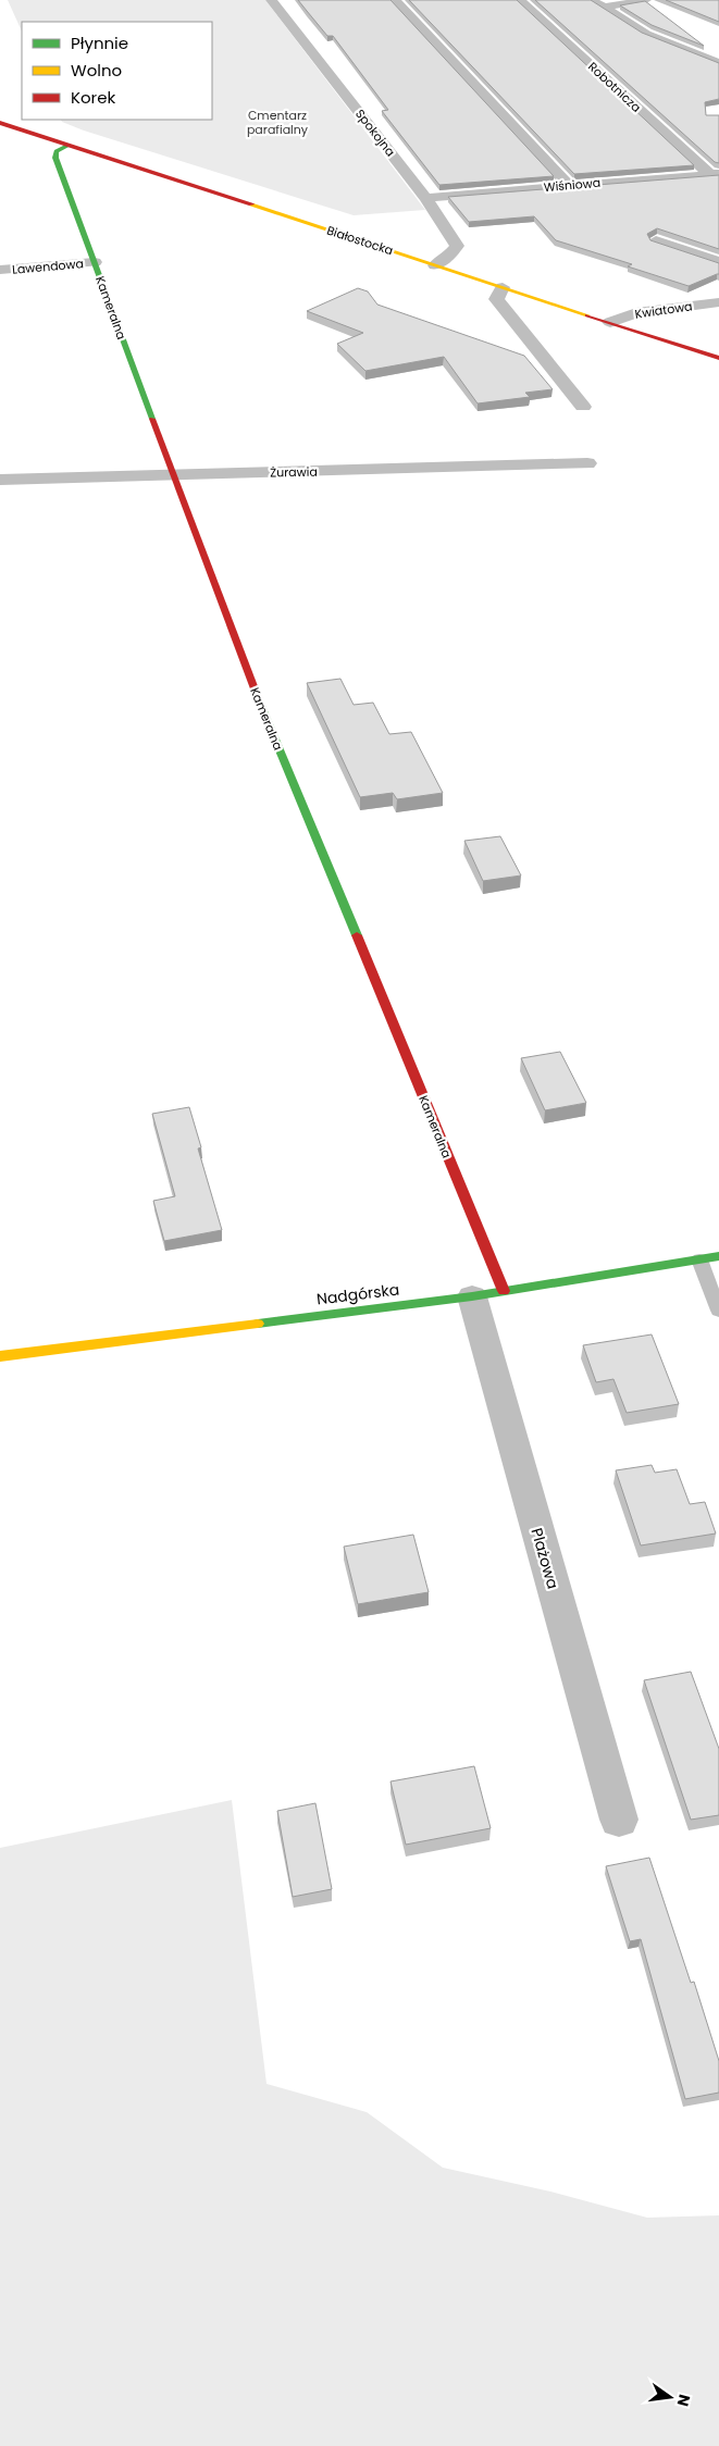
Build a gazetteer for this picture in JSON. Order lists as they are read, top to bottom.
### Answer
{
  "streets": {
    "street": [
      "Robotnicza",
      "Spokojna",
      "Wiśniowa",
      "Białostocka",
      "Lawendowa",
      "Kameralna",
      "Kwiatowa",
      "Żurawia",
      "Nadgórska",
      "Plażowa"
    ]
  },
  "crossings": [
    ["Robotnicza", "Wiśniowa"],
    ["Spokojna", "Wiśniowa"],
    ["Spokojna", "Białostocka"],
    ["Białostocka", "Kameralna"],
    ["Białostocka", "Kwiatowa"],
    ["Lawendowa", "Kameralna"],
    ["Kameralna", "Żurawia"],
    ["Kameralna", "Nadgórska"],
    ["Kameralna", "Plażowa"],
    ["Nadgórska", "Plażowa"]
  ],
  "parks": ["Cmentarz parafialny"],
  "legend": ["Płynnie", "Wolno", "Korek"],
  "north": "right"
}
